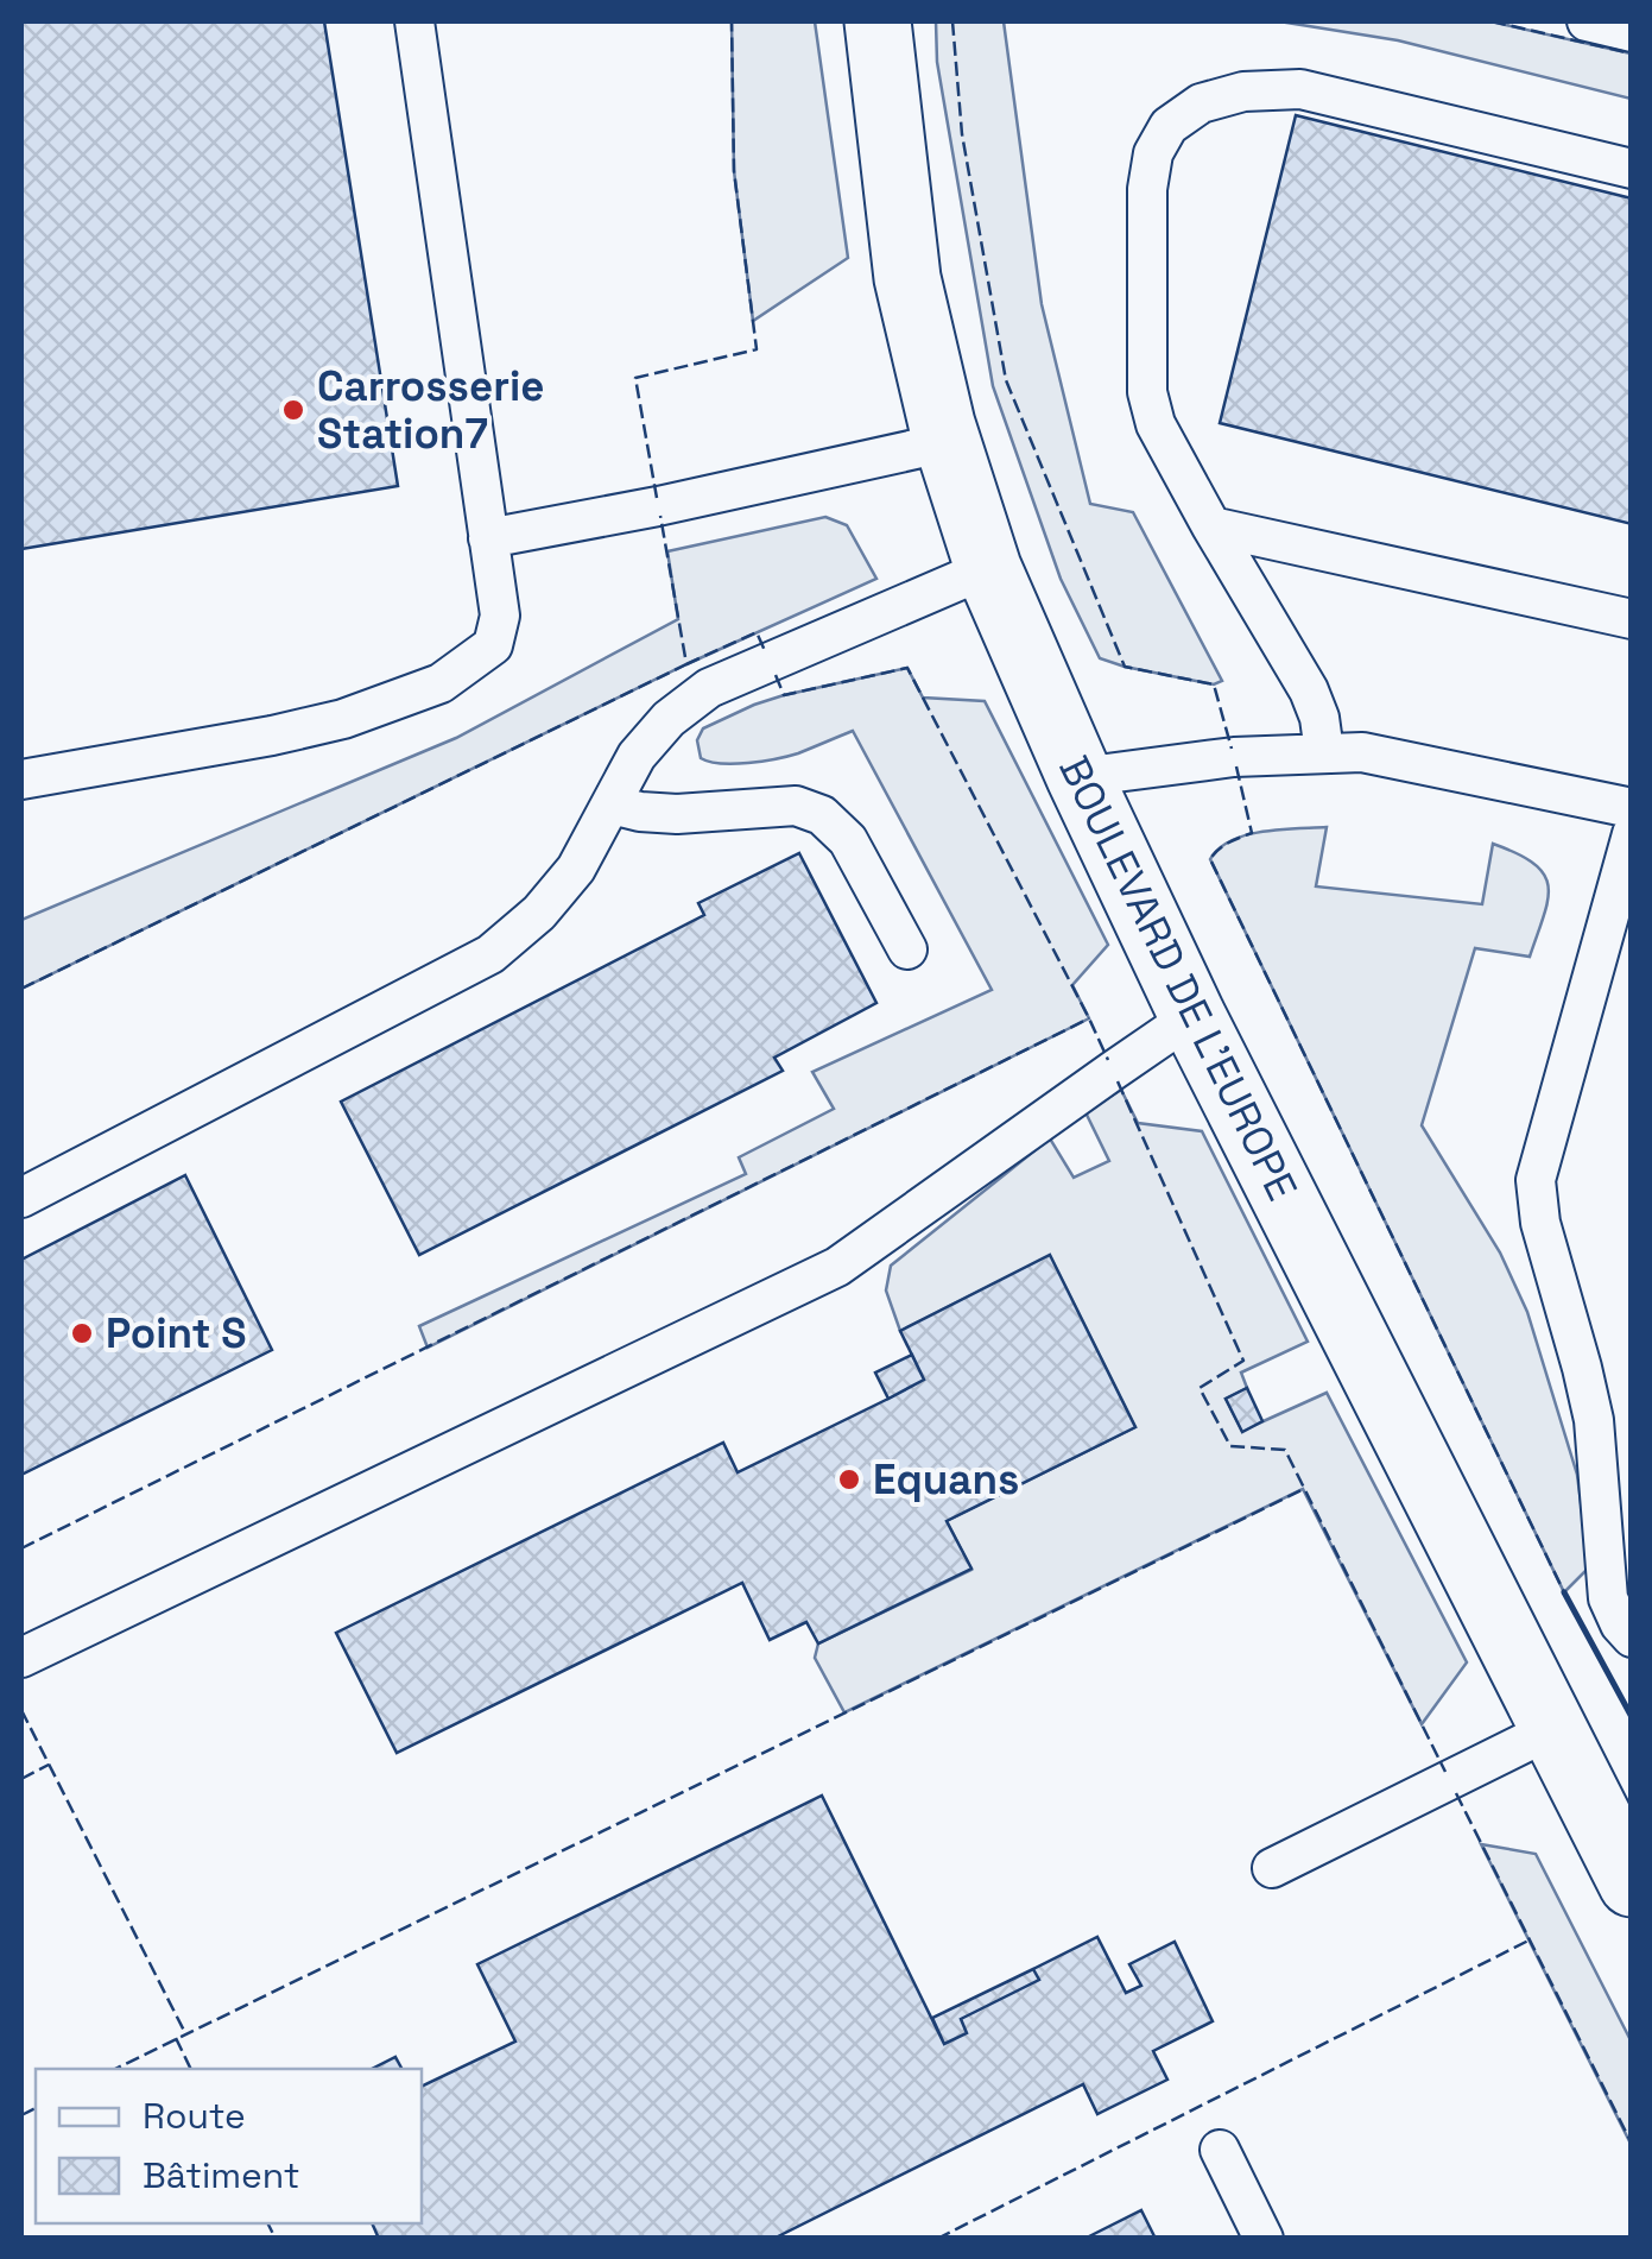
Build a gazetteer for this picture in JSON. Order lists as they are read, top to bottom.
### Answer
{
  "streets": {
    "street": ["BOULEVARD DE L'EUROPE"]
  },
  "places": ["Carrosserie Station7", "Point S", "Equans"],
  "legend": ["Route", "Bâtiment"]
}
